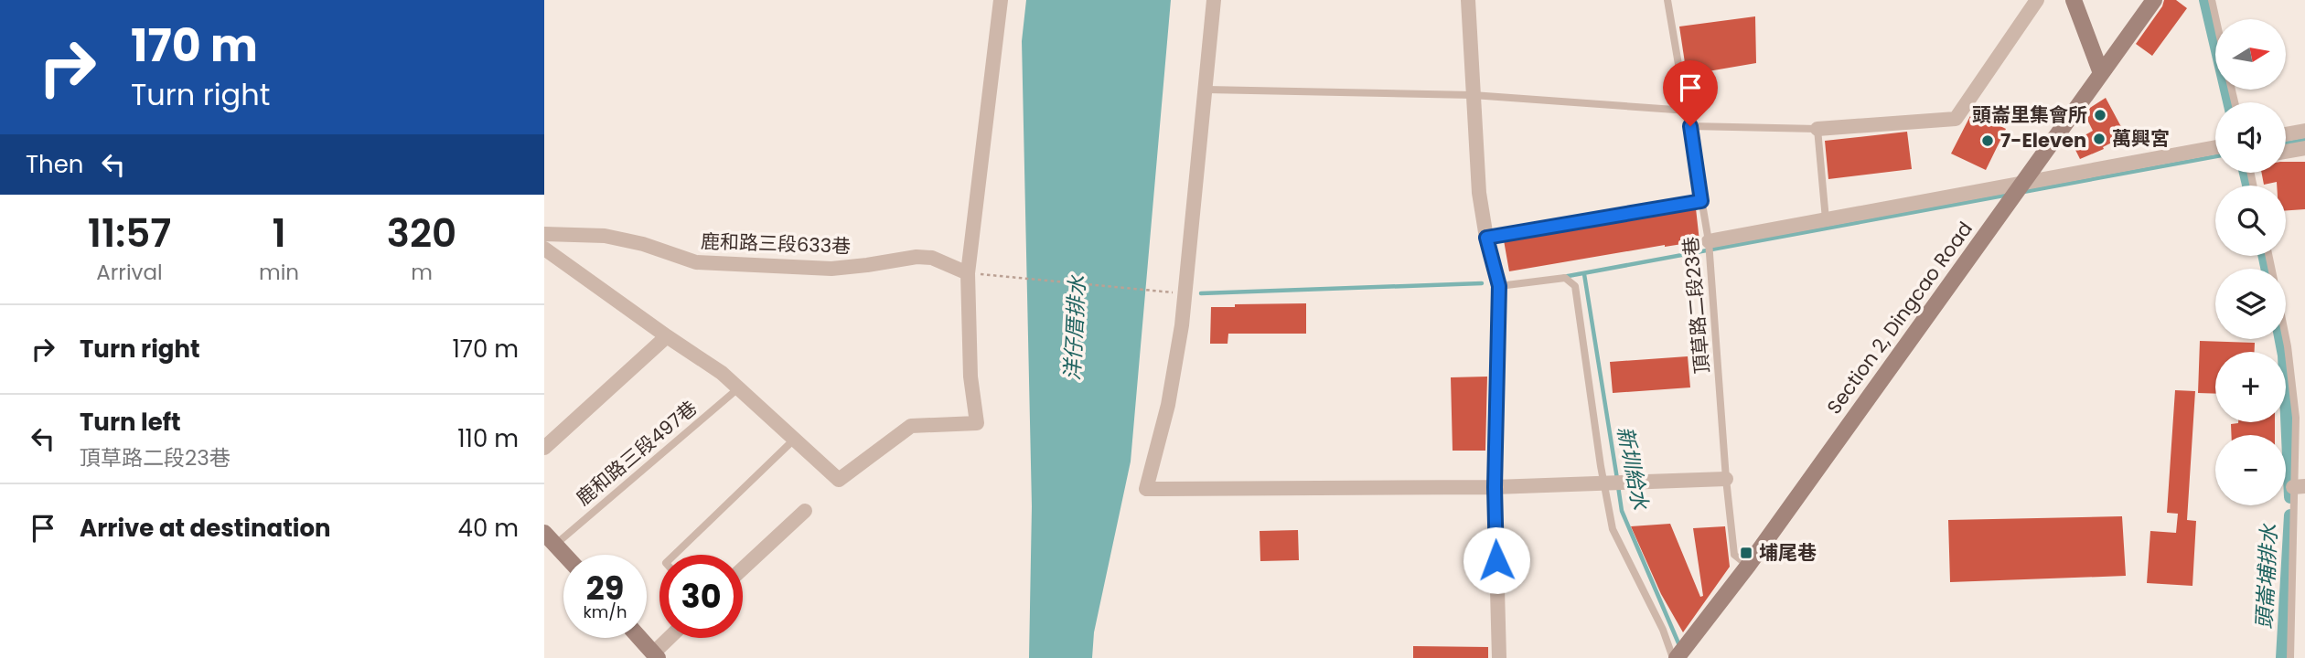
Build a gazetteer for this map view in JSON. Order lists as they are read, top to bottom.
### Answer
{
  "streets": {
    "street": ["鹿和路三段633巷", "Section 2, Dingcao Road"],
    "lane": ["頂草路二段23巷", "鹿和路三段497巷"]
  },
  "crossings": [
    ["頂草路二段23巷", "Section 2, Dingcao Road"]
  ],
  "water": ["洋仔厝排水", "新圳給水", "頭崙埔排水"],
  "places": {
    "other": ["頭崙里集會所", "萬興宮", "7-Eleven"],
    "transit": ["埔尾巷"]
  },
  "north": "right",
  "page": {
    "turn": ["170 m", "Turn right"],
    "map_buttons": ["+", "−"],
    "then": "Then",
    "eta": [
      "11:57",
      "Arrival",
      "1",
      "min",
      "320",
      "m"
    ],
    "list": [
      {
        "name": "Turn right",
        "value": "170 m"
      },
      {
        "name": "Turn left",
        "note": "頂草路二段23巷",
        "value": "110 m"
      },
      {
        "name": "Arrive at destination",
        "value": "40 m"
      }
    ],
    "speed": "29 km/h",
    "limit": "30"
  }
}
